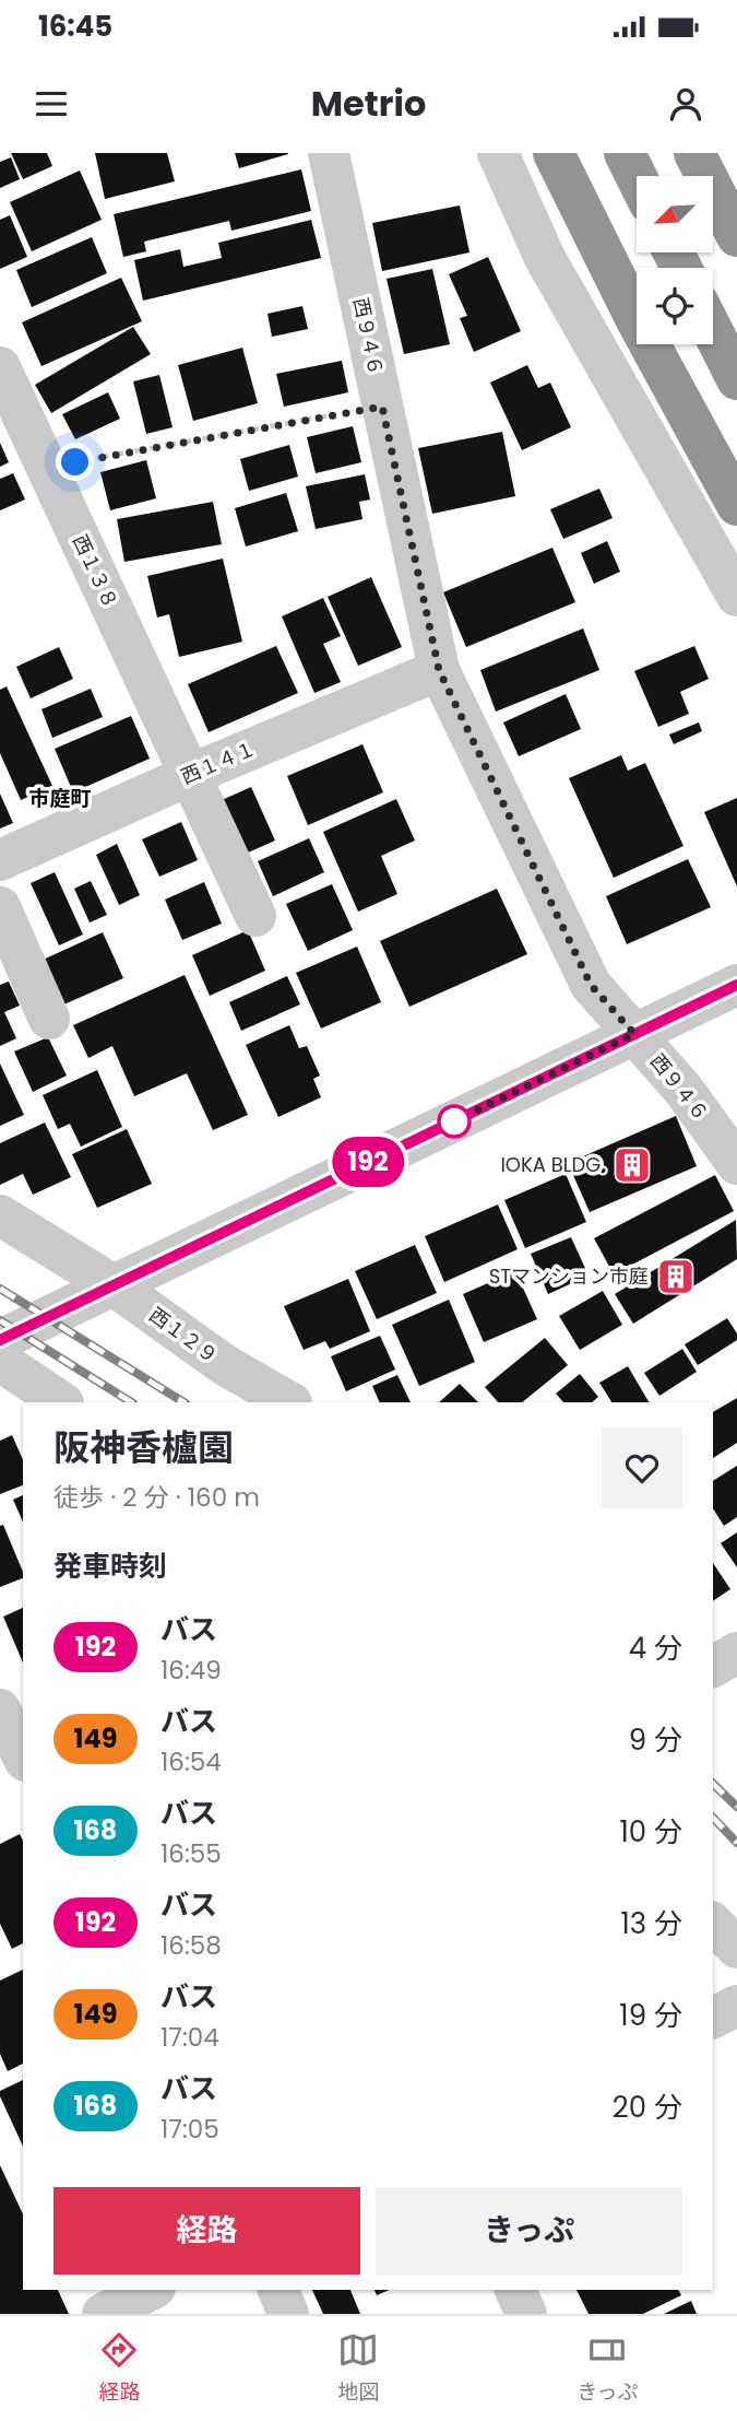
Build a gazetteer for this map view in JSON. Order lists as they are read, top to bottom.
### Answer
{
  "streets": {
    "street": [
      "西９４６",
      "西１３８",
      "西１４１",
      "西１２９"
    ]
  },
  "crossings": [
    ["西９４６", "西１４１"],
    ["西１３８", "西１４１"]
  ],
  "districts": ["市庭町"],
  "places": {
    "building": ["IOKA BLDG.", "STマンション市庭"]
  },
  "lines": ["bus line 192"],
  "north": "bottom left",
  "page": {
    "status": "16:45",
    "header": "Metrio",
    "on_map": "192",
    "heading": [
      ["阪神香櫨園", "徒歩 · 2 分 · 160 m"],
      "発車時刻"
    ],
    "list": [
      {
        "mark": "192",
        "name": "バス",
        "note": "16:49",
        "value": "4 分"
      },
      {
        "mark": "149",
        "name": "バス",
        "note": "16:54",
        "value": "9 分"
      },
      {
        "mark": "168",
        "name": "バス",
        "note": "16:55",
        "value": "10 分"
      },
      {
        "mark": "192",
        "name": "バス",
        "note": "16:58",
        "value": "13 分"
      },
      {
        "mark": "149",
        "name": "バス",
        "note": "17:04",
        "value": "19 分"
      },
      {
        "mark": "168",
        "name": "バス",
        "note": "17:05",
        "value": "20 分"
      }
    ],
    "buttons": ["経路", "きっぷ"],
    "tabs": ["経路", "地図", "きっぷ"]
  }
}
